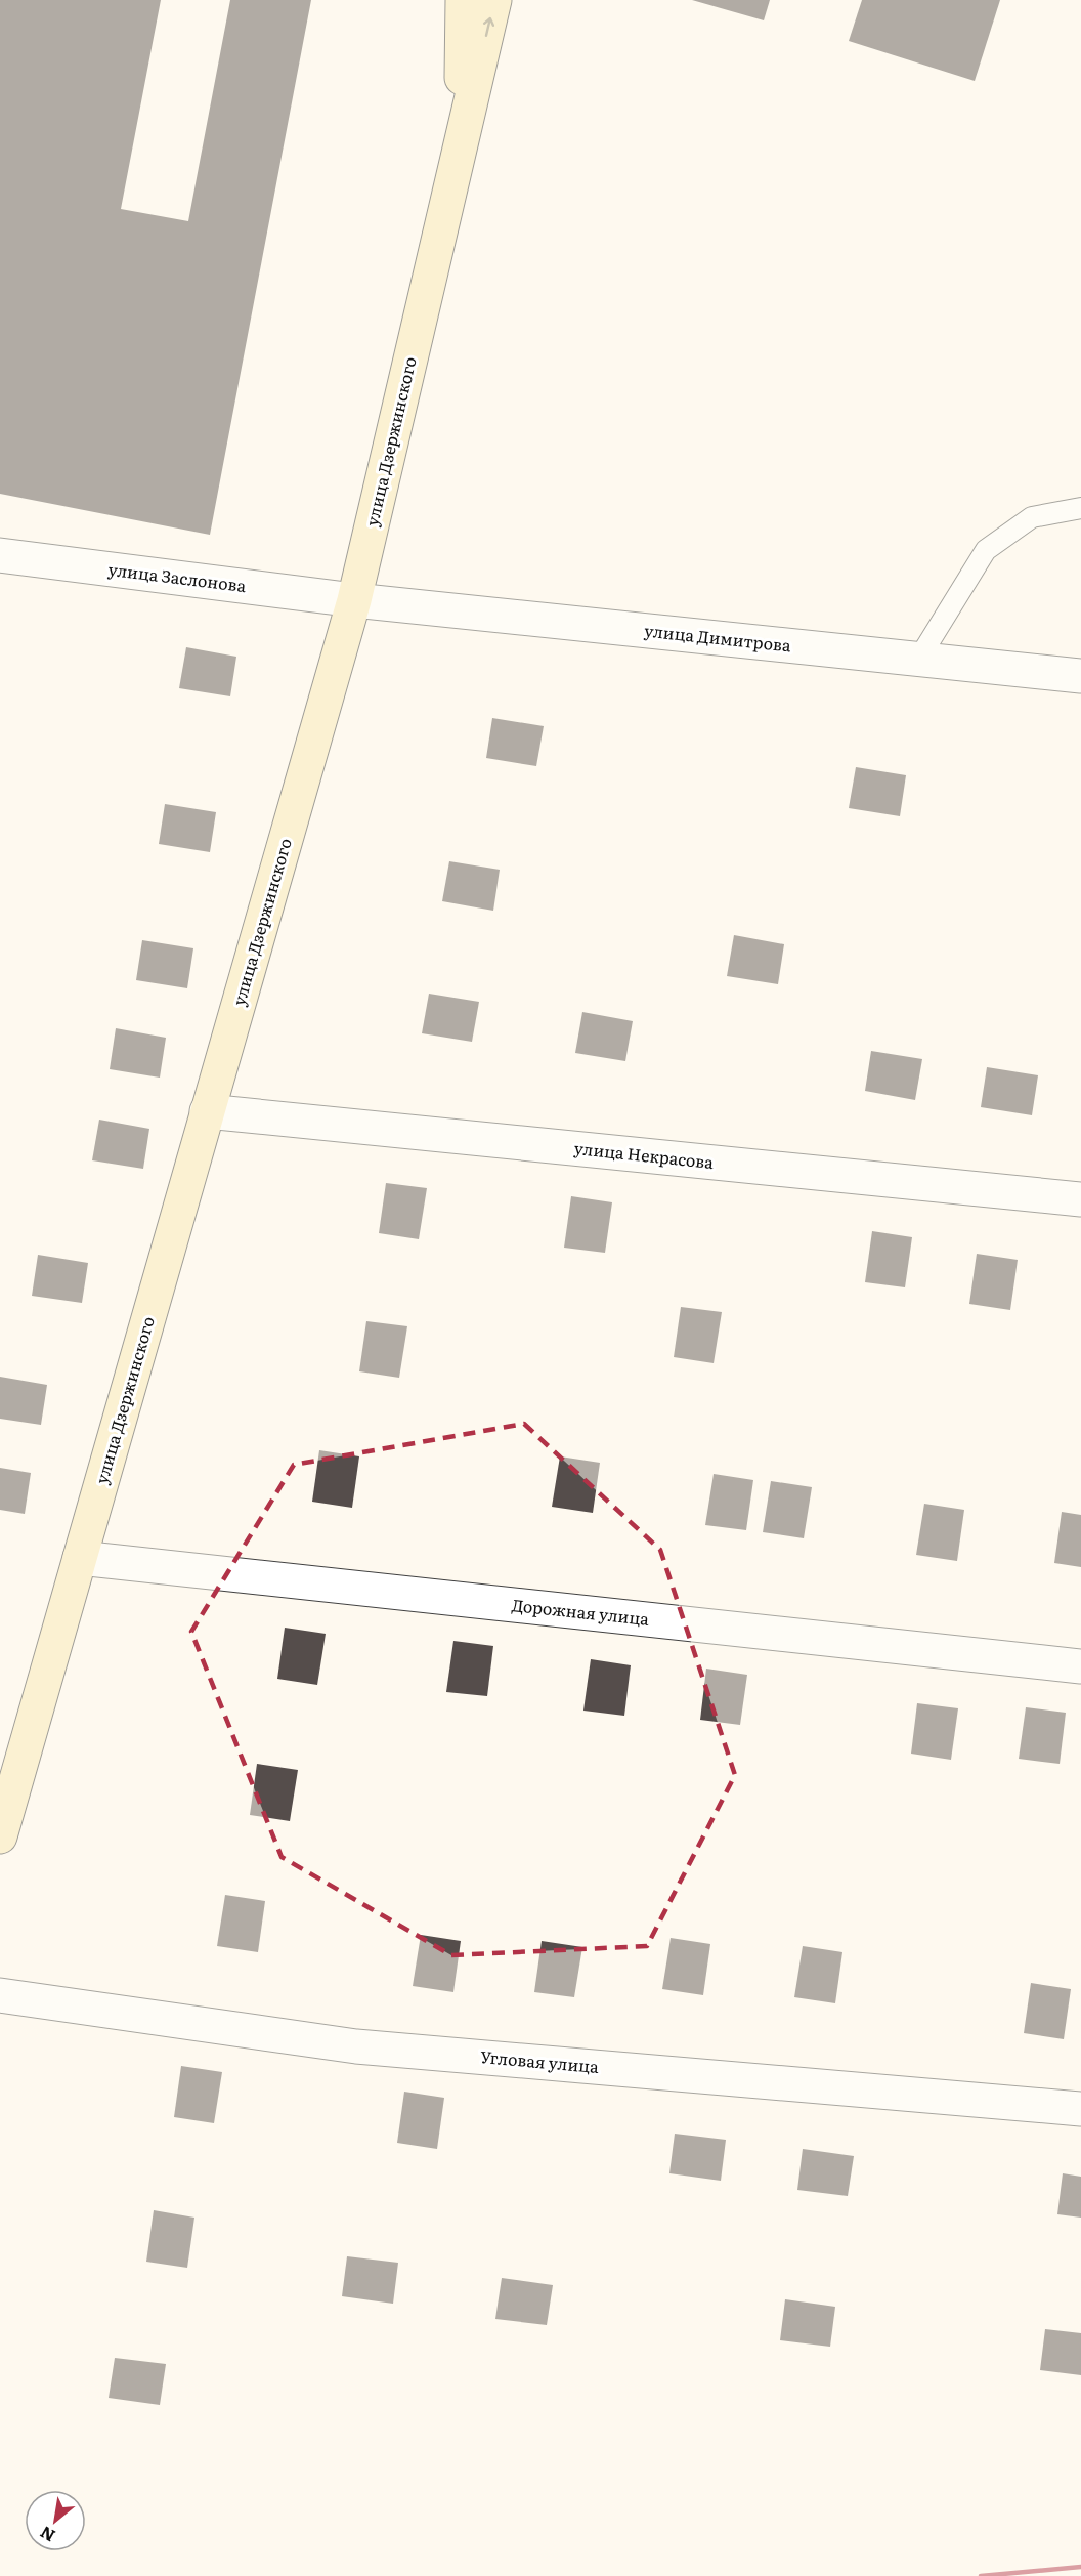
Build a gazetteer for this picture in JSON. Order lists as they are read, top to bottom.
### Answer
{
  "streets": {
    "main road": ["улица Дзержинского"],
    "street": [
      "улица Заслонова",
      "улица Димитрова",
      "улица Некрасова",
      "Дорожная улица",
      "Угловая улица"
    ]
  },
  "crossings": [
    ["улица Дзержинского", "улица Заслонова"],
    ["улица Дзержинского", "улица Димитрова"],
    ["улица Дзержинского", "улица Некрасова"],
    ["улица Дзержинского", "Дорожная улица"],
    ["улица Заслонова", "улица Димитрова"]
  ],
  "north": "bottom left"
}
